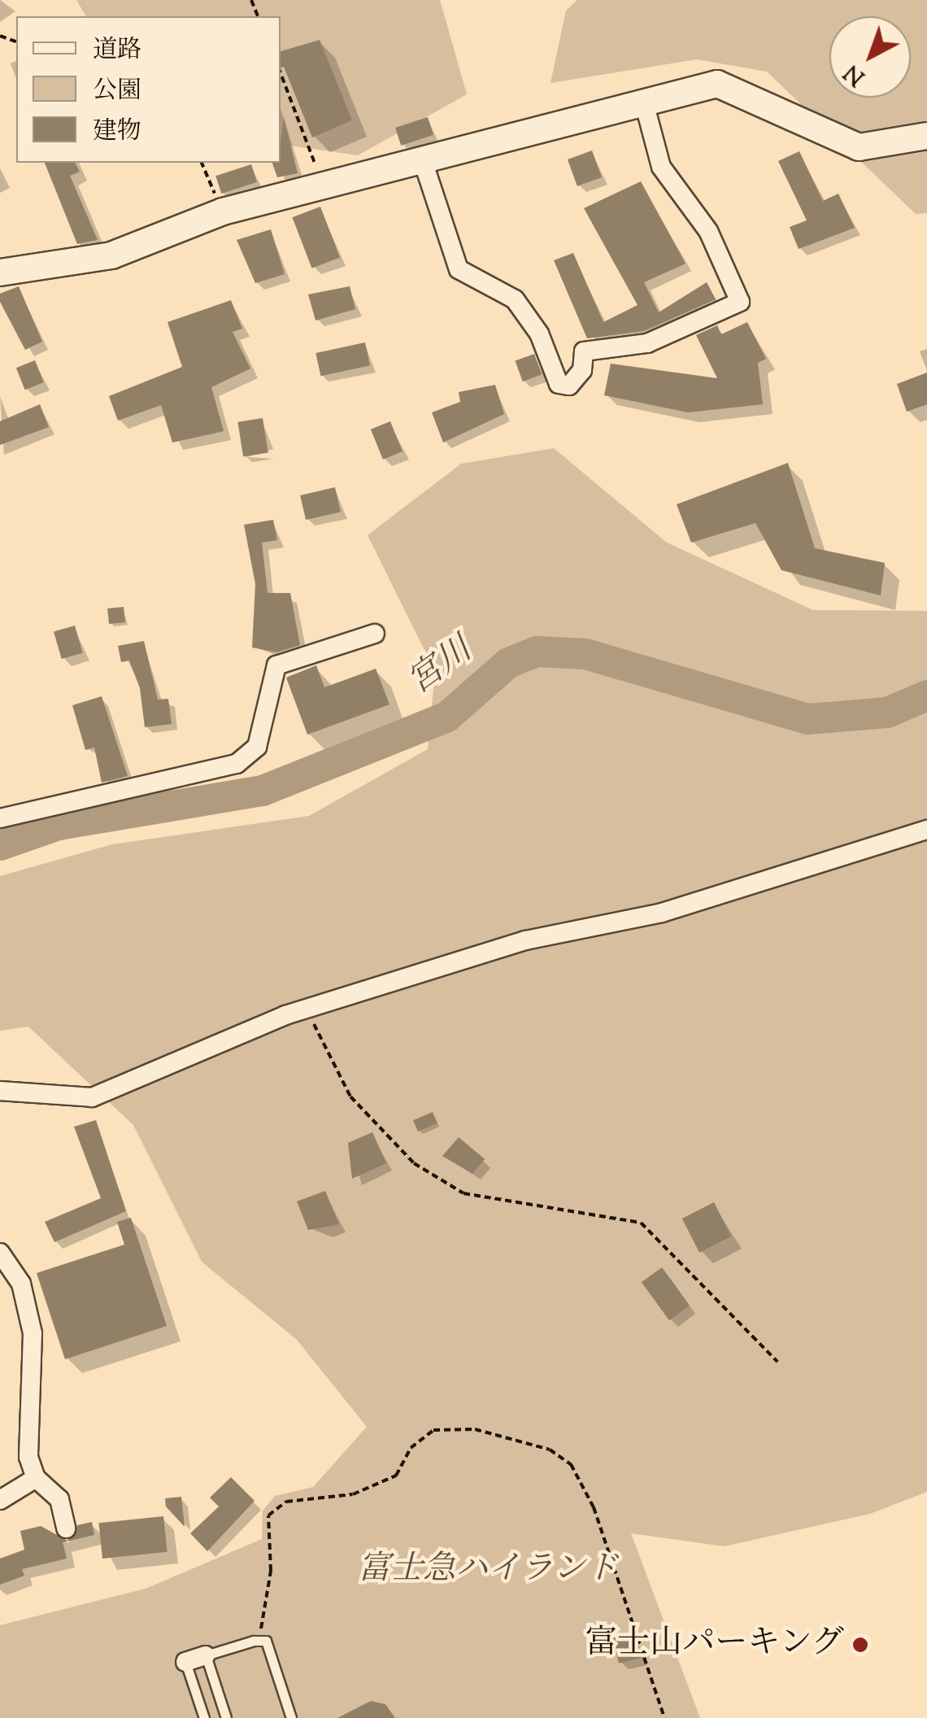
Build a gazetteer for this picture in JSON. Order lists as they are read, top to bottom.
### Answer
{
  "water": ["宮川"],
  "parks": ["富士急ハイランド"],
  "places": ["富士山パーキング"],
  "legend": ["道路", "公園", "建物"],
  "north": "bottom left"
}
